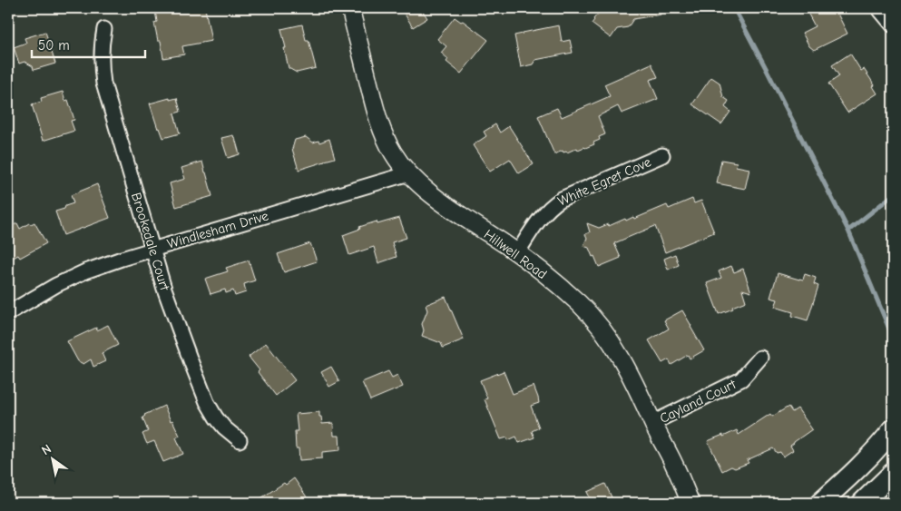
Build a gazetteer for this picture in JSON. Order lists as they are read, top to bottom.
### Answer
{
  "streets": {
    "street": [
      "White Egret Cove",
      "Windlesham Drive",
      "Brookedale Court",
      "Hillwell Road",
      "Cayland Court"
    ]
  },
  "crossings": [
    ["White Egret Cove", "Hillwell Road"],
    ["Windlesham Drive", "Brookedale Court"],
    ["Windlesham Drive", "Hillwell Road"],
    ["Hillwell Road", "Cayland Court"]
  ],
  "scale_bar": "50 m",
  "north": "top left"
}
